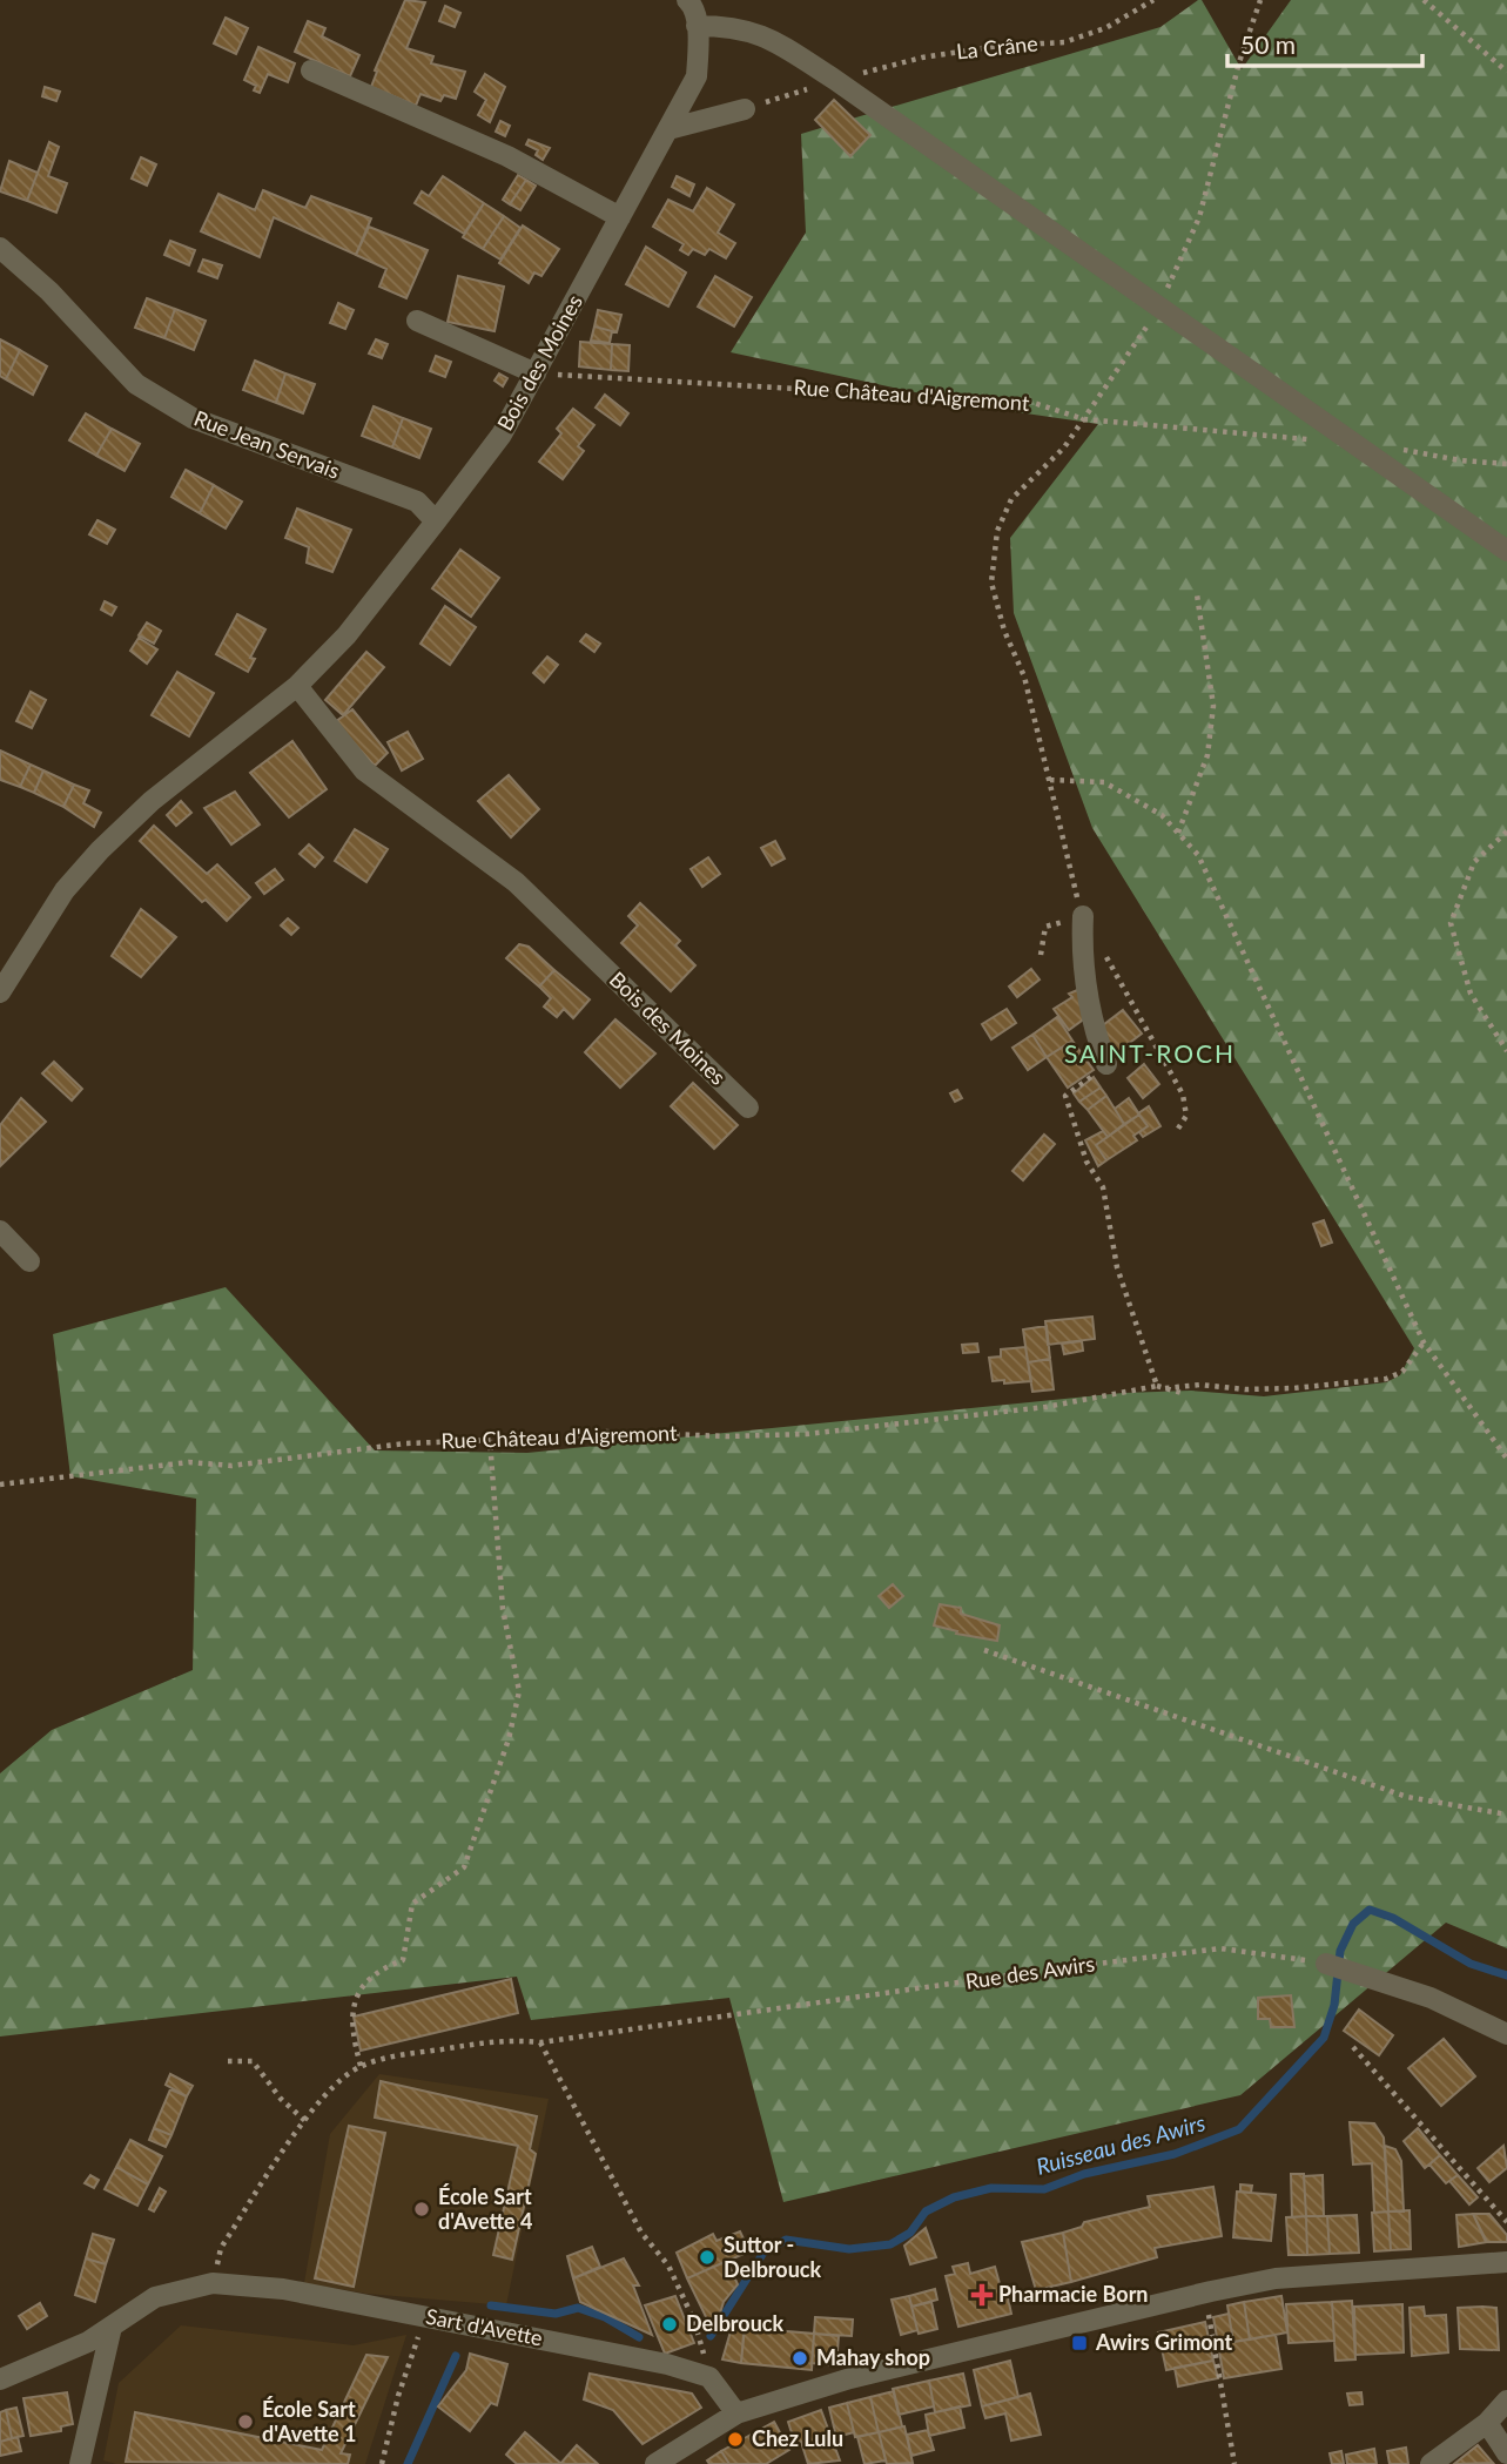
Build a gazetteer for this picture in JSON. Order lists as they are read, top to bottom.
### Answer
{
  "streets": {
    "street": ["Bois des Moines", "Rue Jean Servais", "Sart d'Avette"],
    "path": ["La Crâne", "Rue Château d'Aigremont", "Rue des Awirs"]
  },
  "crossings": [
    ["Bois des Moines", "Rue Château d'Aigremont"],
    ["Bois des Moines", "Rue Jean Servais"]
  ],
  "districts": ["SAINT-ROCH"],
  "water": ["Ruisseau des Awirs"],
  "places": {
    "other": [
      "École Sart d'Avette 4",
      "Suttor - Delbrouck",
      "Delbrouck",
      "Mahay shop",
      "École Sart d'Avette 1",
      "Chez Lulu"
    ],
    "health": ["Pharmacie Born"],
    "transit": ["Awirs Grimont"]
  },
  "scale_bar": "50 m"
}
